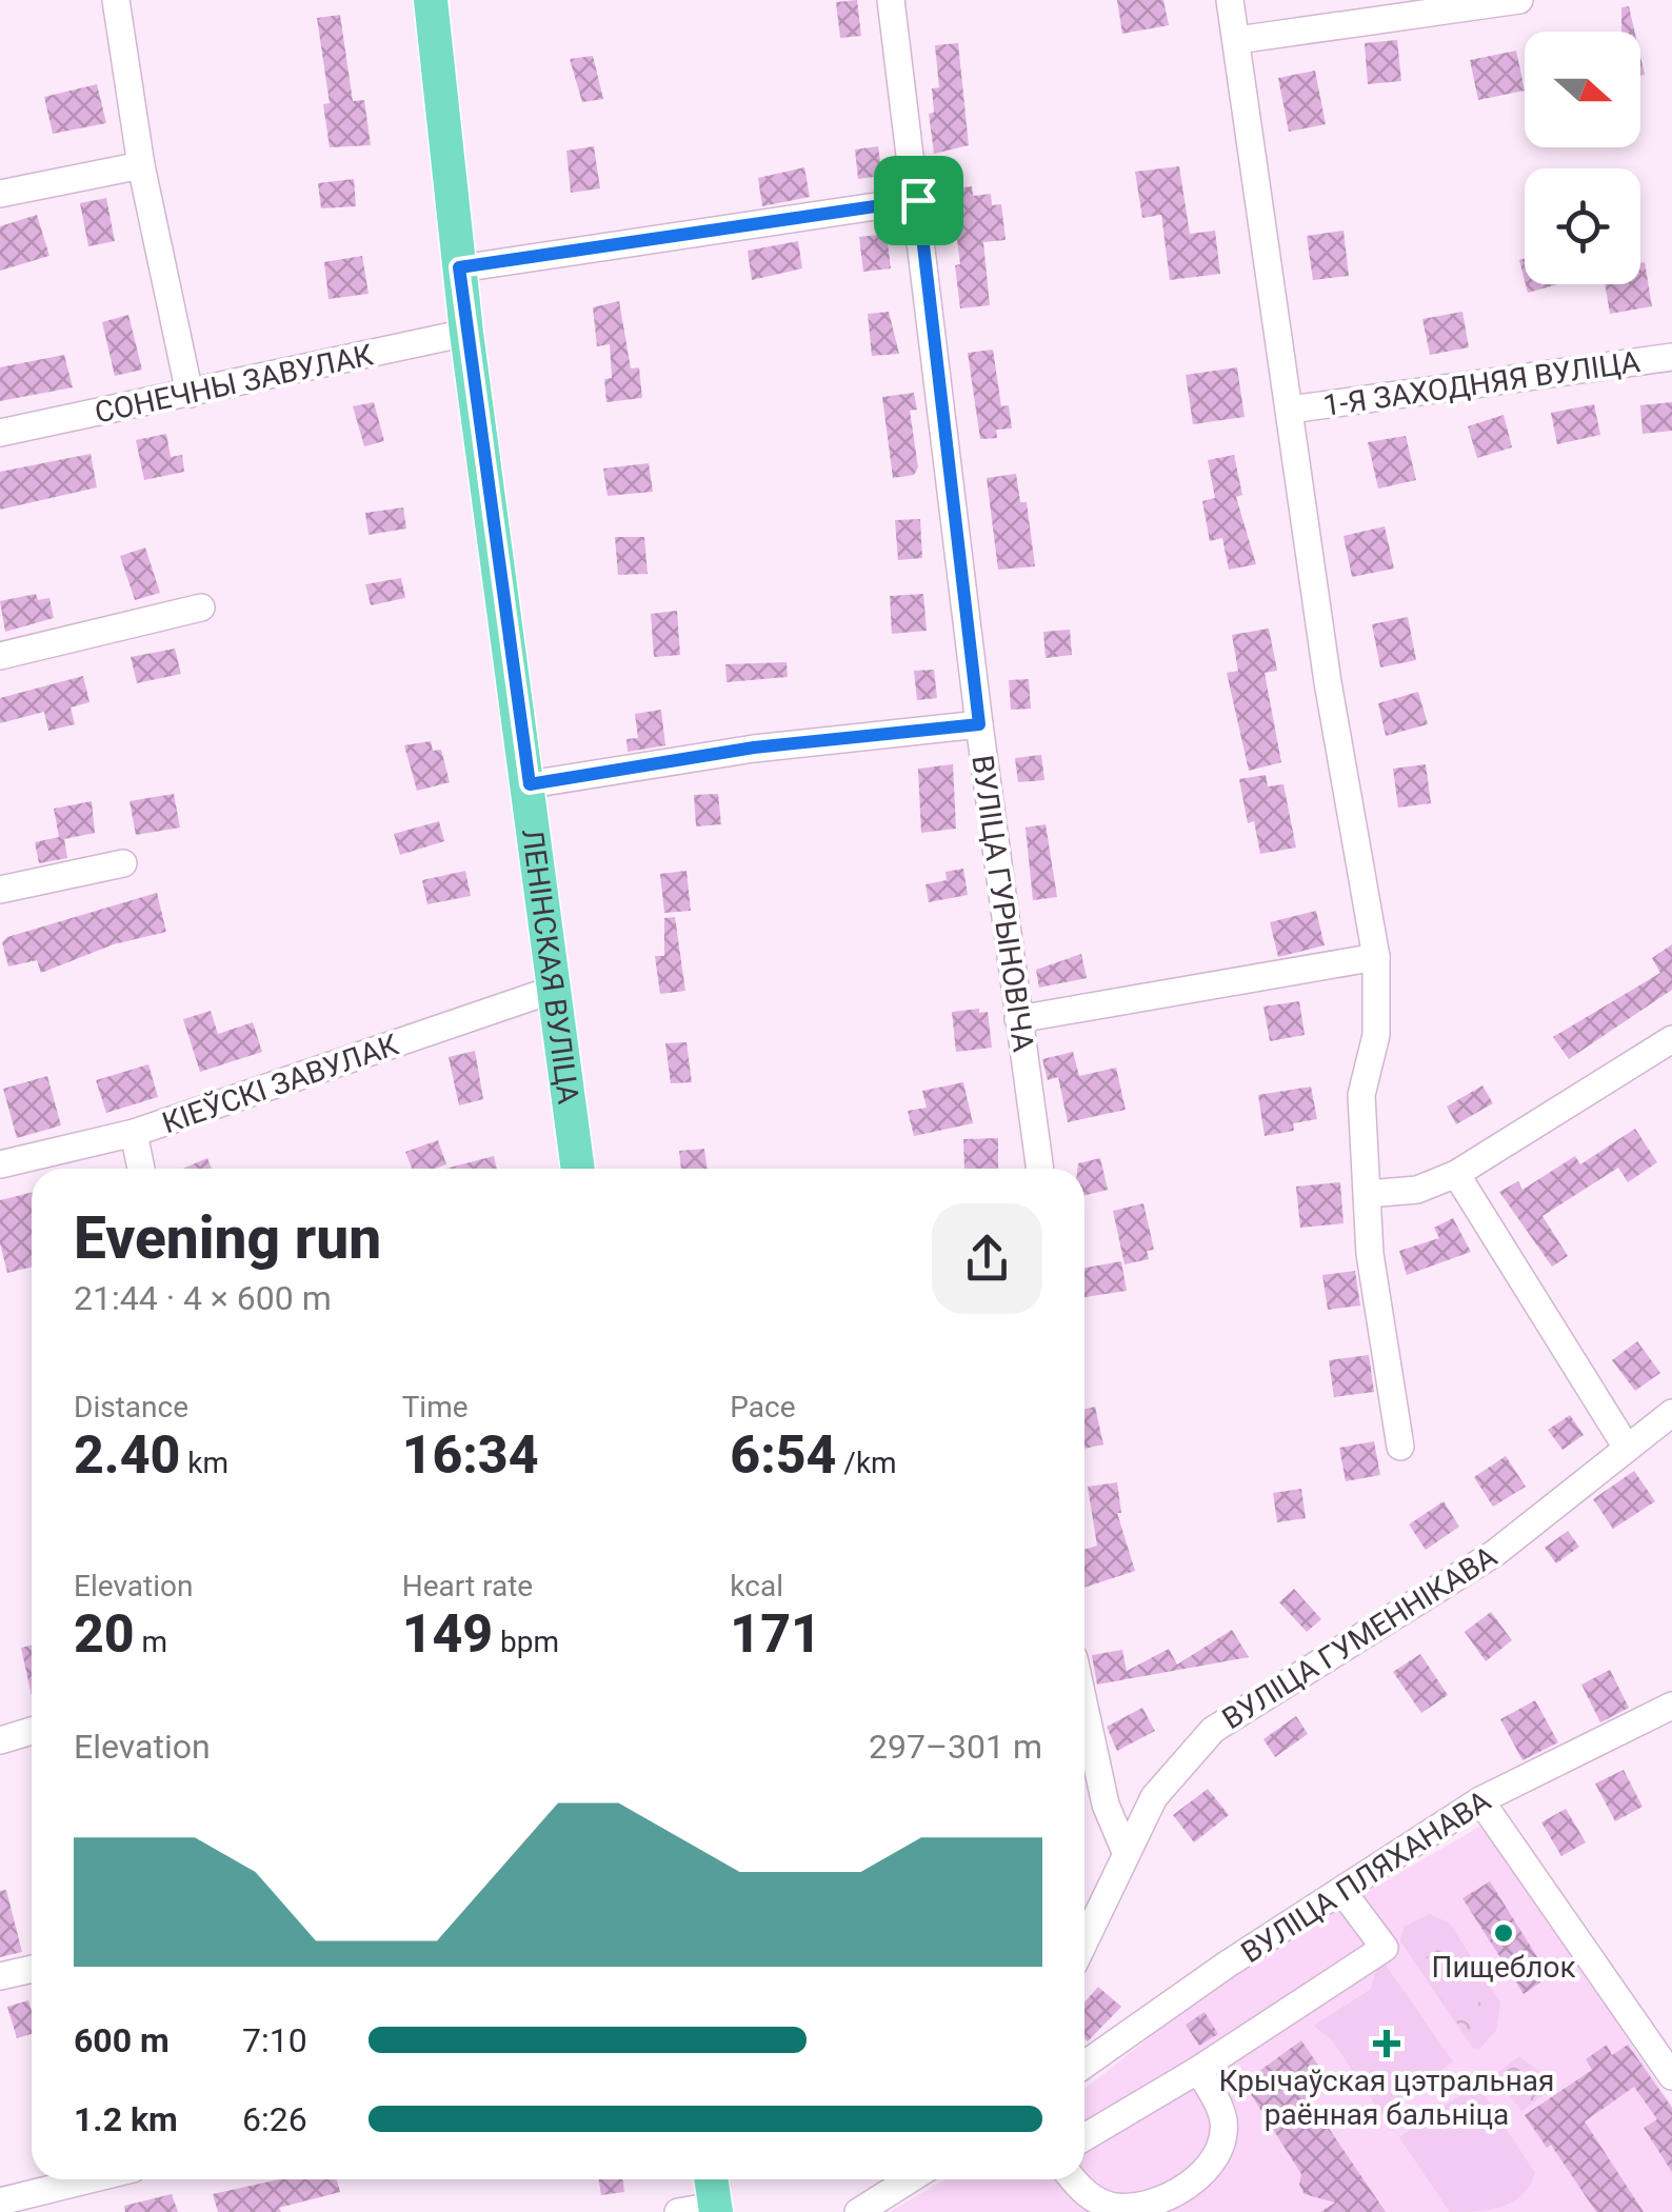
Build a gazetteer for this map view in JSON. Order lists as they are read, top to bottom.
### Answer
{
  "streets": {
    "main road": ["ЛЕНІНСКАЯ ВУЛІЦА"],
    "street": [
      "СОНЕЧНЫ ЗАВУЛАК",
      "1-Я ЗАХОДНЯЯ ВУЛІЦА",
      "ВУЛІЦА ГУРЫНОВІЧА",
      "КІЕЎСКІ ЗАВУЛАК",
      "ВУЛІЦА ГУМЕННІКАВА",
      "ВУЛІЦА ПЛЯХАНАВА"
    ]
  },
  "crossings": [
    ["СОНЕЧНЫ ЗАВУЛАК", "ЛЕНІНСКАЯ ВУЛІЦА"],
    ["ЛЕНІНСКАЯ ВУЛІЦА", "КІЕЎСКІ ЗАВУЛАК"]
  ],
  "places": {
    "other": ["Пищеблок"],
    "health": ["Крычаўская цэтральная раённая бальніца"]
  },
  "north": "right",
  "page": {
    "heading": ["Evening run", "21:44 · 4 × 600 m"],
    "stats": [
      ["Distance", "2.40 km"],
      ["Time", "16:34"],
      ["Pace", "6:54 /km"],
      ["Elevation", "20 m"],
      ["Heart rate", "149 bpm"],
      ["kcal", "171"]
    ],
    "chart": ["Elevation", "297–301 m"],
    "list": [
      {
        "name": "600 m",
        "note": "7:10"
      },
      {
        "name": "1.2 km",
        "note": "6:26"
      }
    ]
  }
}
